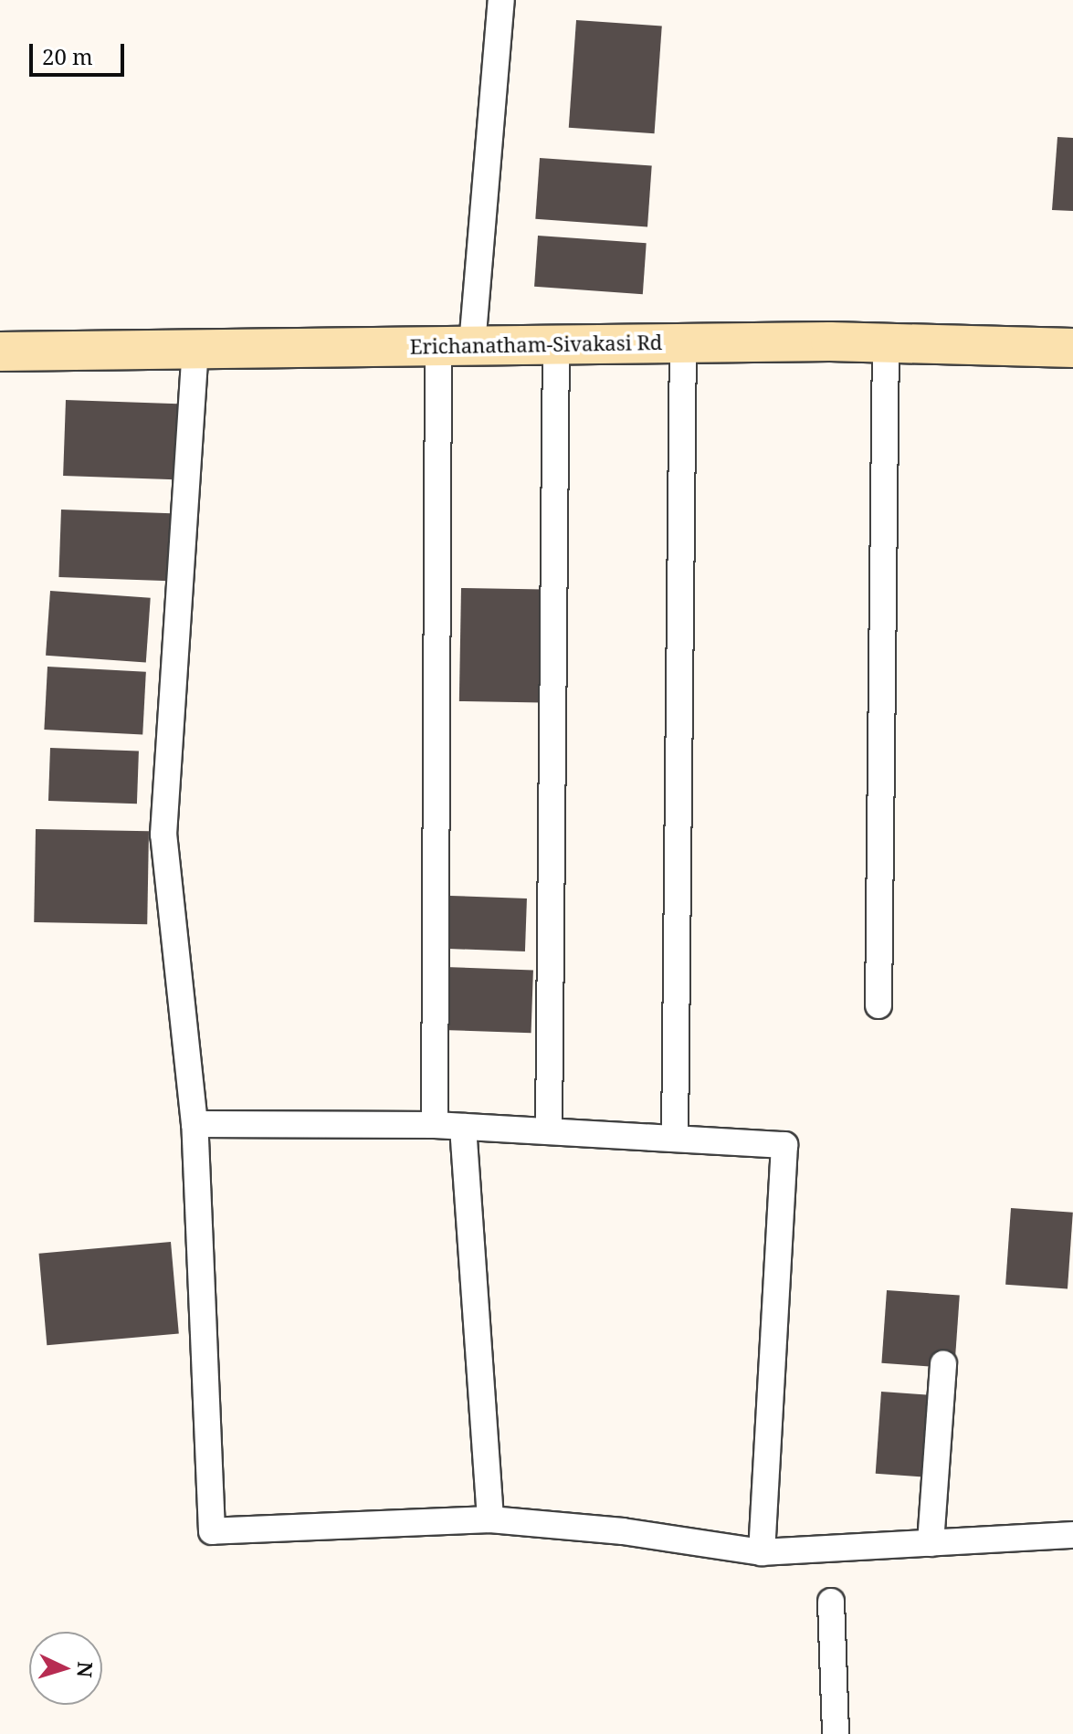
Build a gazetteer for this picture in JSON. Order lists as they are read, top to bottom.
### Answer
{
  "streets": {
    "main road": ["Erichanatham-Sivakasi Rd"]
  },
  "scale_bar": "20 m",
  "north": "right"
}
